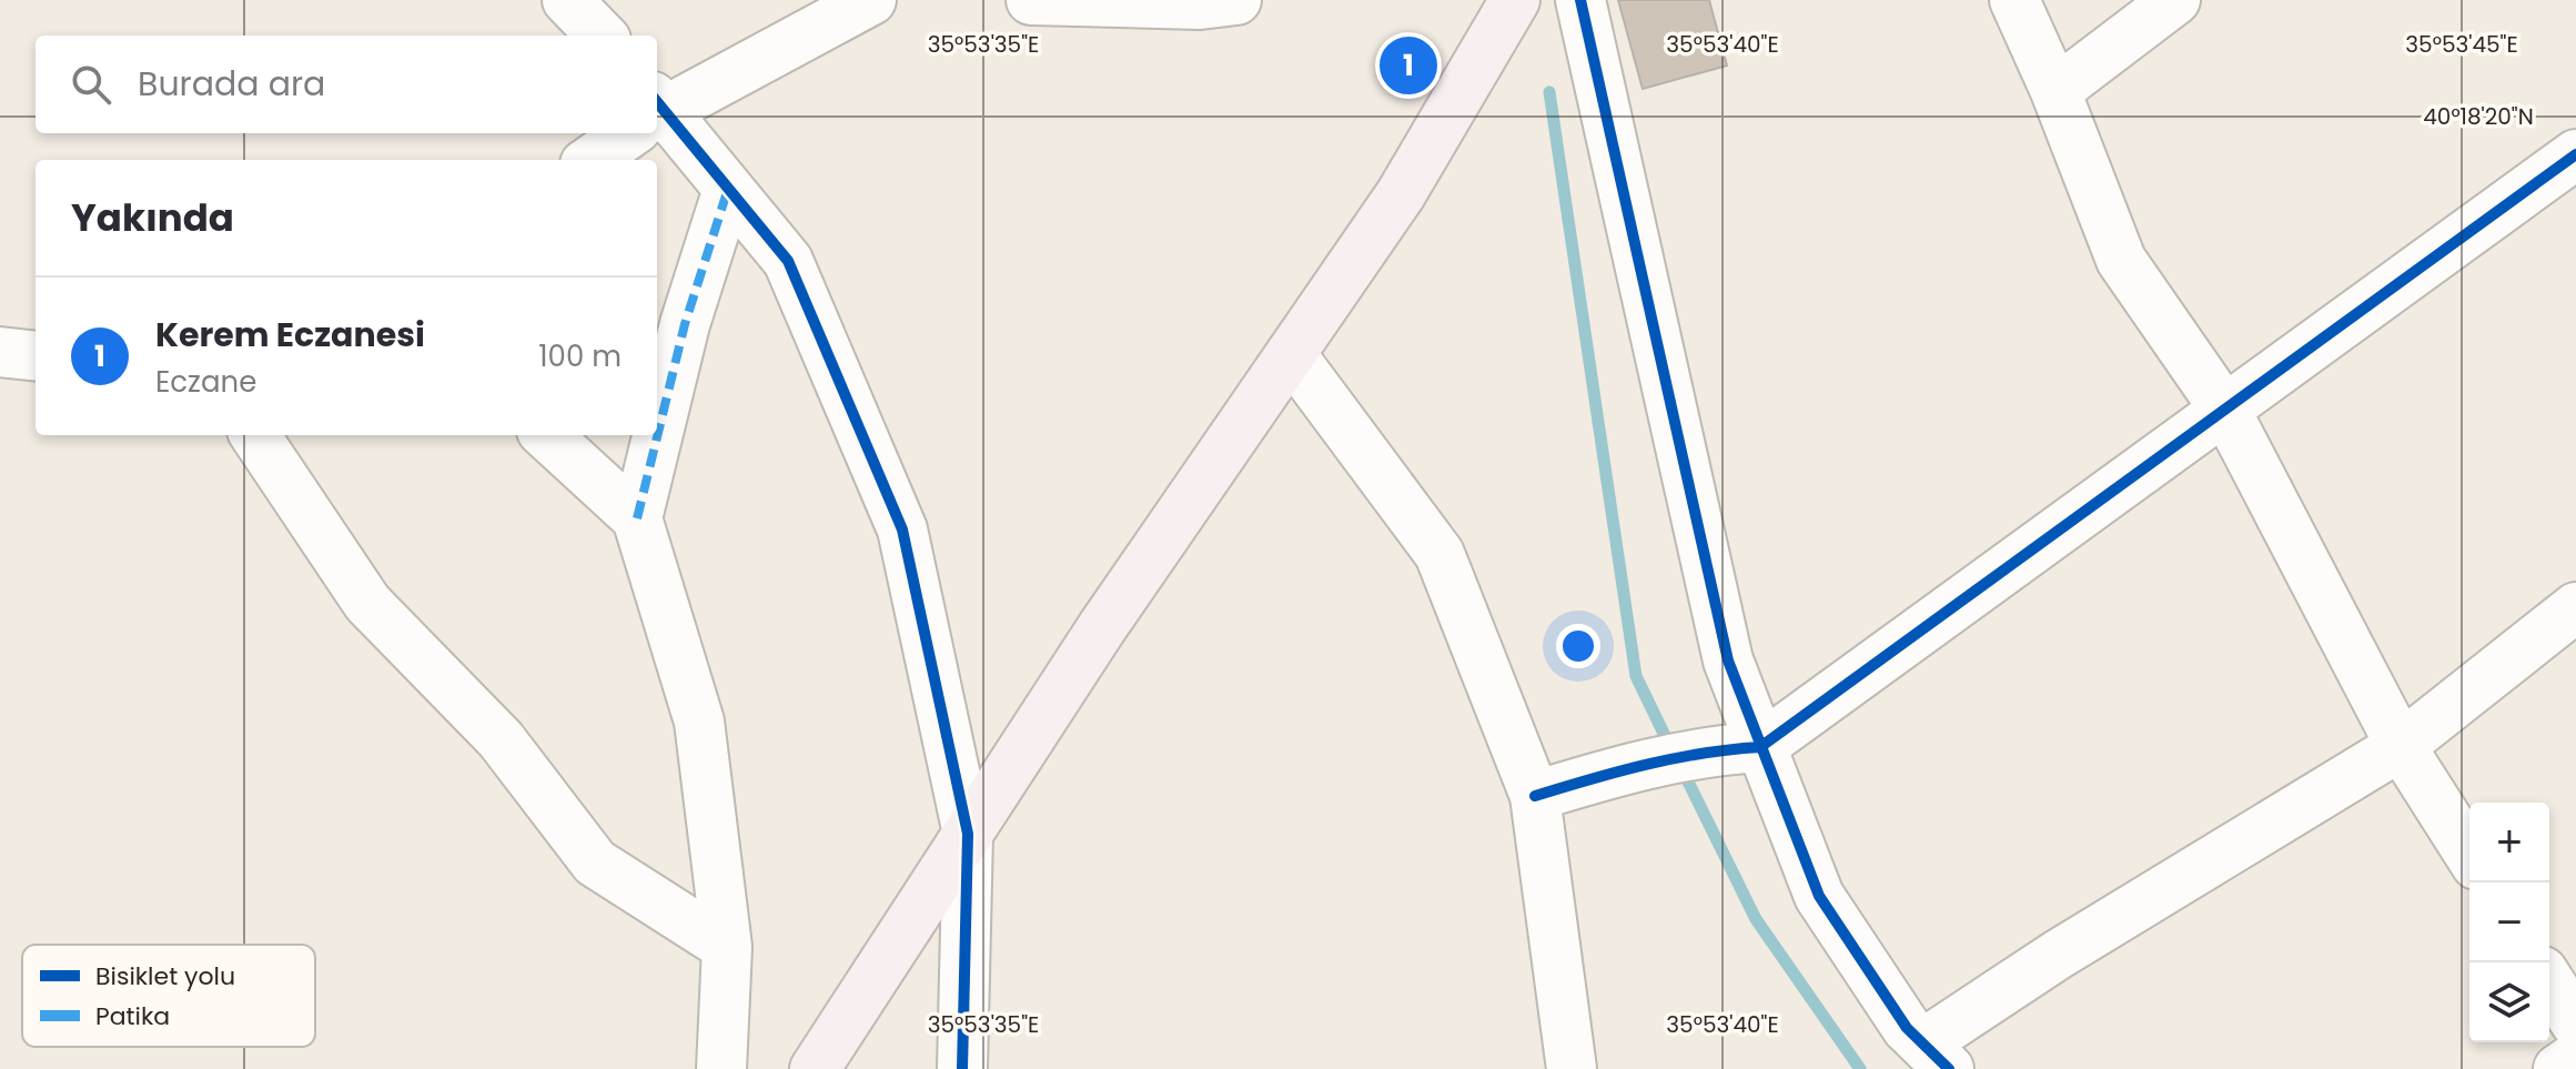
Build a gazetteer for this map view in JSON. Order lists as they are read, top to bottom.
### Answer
{
  "legend": ["Bisiklet yolu", "Patika"],
  "page": {
    "pins": "1",
    "search": "Burada ara",
    "heading": "Yakında",
    "list": [
      {
        "mark": "1",
        "name": "Kerem Eczanesi",
        "note": "Eczane",
        "value": "100 m"
      }
    ],
    "map_buttons": ["+", "−"]
  },
  "coordinates": [
    "35°53'35\"E",
    "35°53'40\"E",
    "35°53'45\"E",
    "40°18'20\"N"
  ]
}
